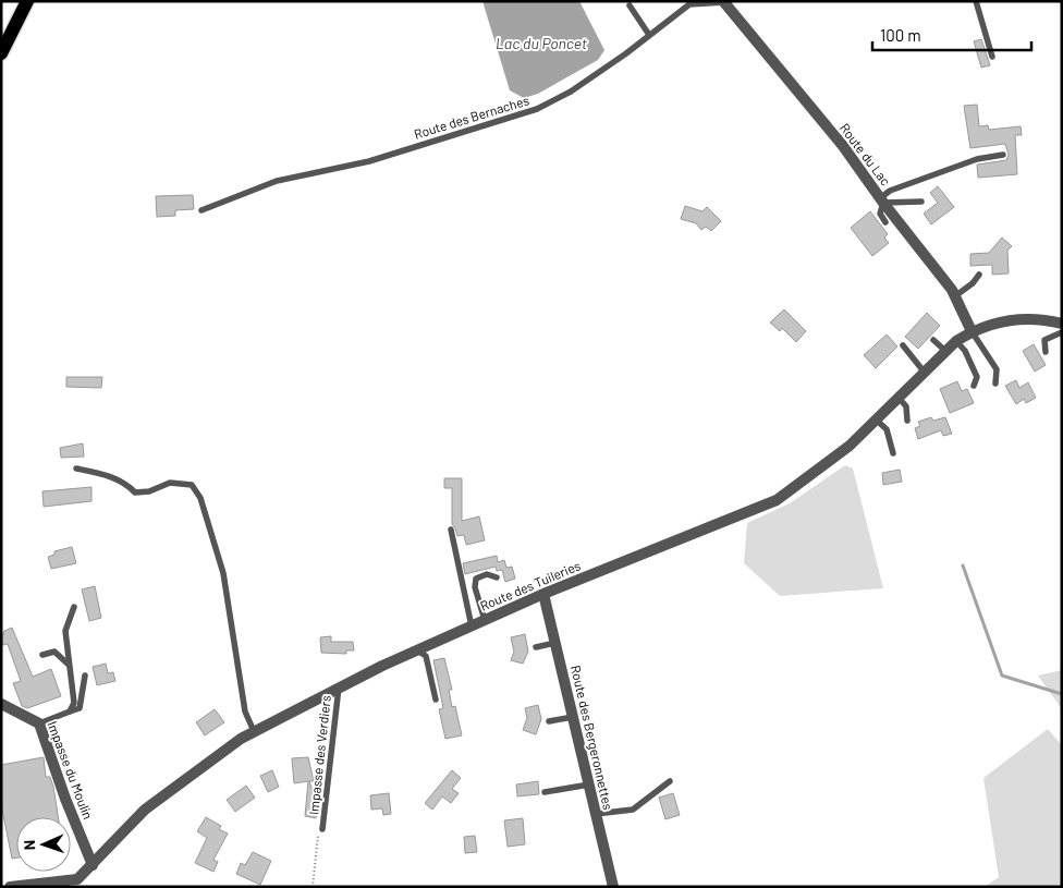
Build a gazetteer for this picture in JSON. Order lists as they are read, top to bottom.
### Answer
{
  "streets": {
    "street": [
      "Route du Lac",
      "Route des Tuileries",
      "Route des Bergeronnettes",
      "Impasse du Moulin"
    ],
    "lane": ["Route des Bernaches", "Impasse des Verdiers"]
  },
  "crossings": [
    ["Route des Bernaches", "Route du Lac"],
    ["Route du Lac", "Route des Tuileries"],
    ["Route des Tuileries", "Route des Bergeronnettes"],
    ["Route des Tuileries", "Impasse des Verdiers"],
    ["Route des Tuileries", "Impasse du Moulin"]
  ],
  "water": ["Lac du Poncet"],
  "scale_bar": "100 m",
  "north": "left"
}
